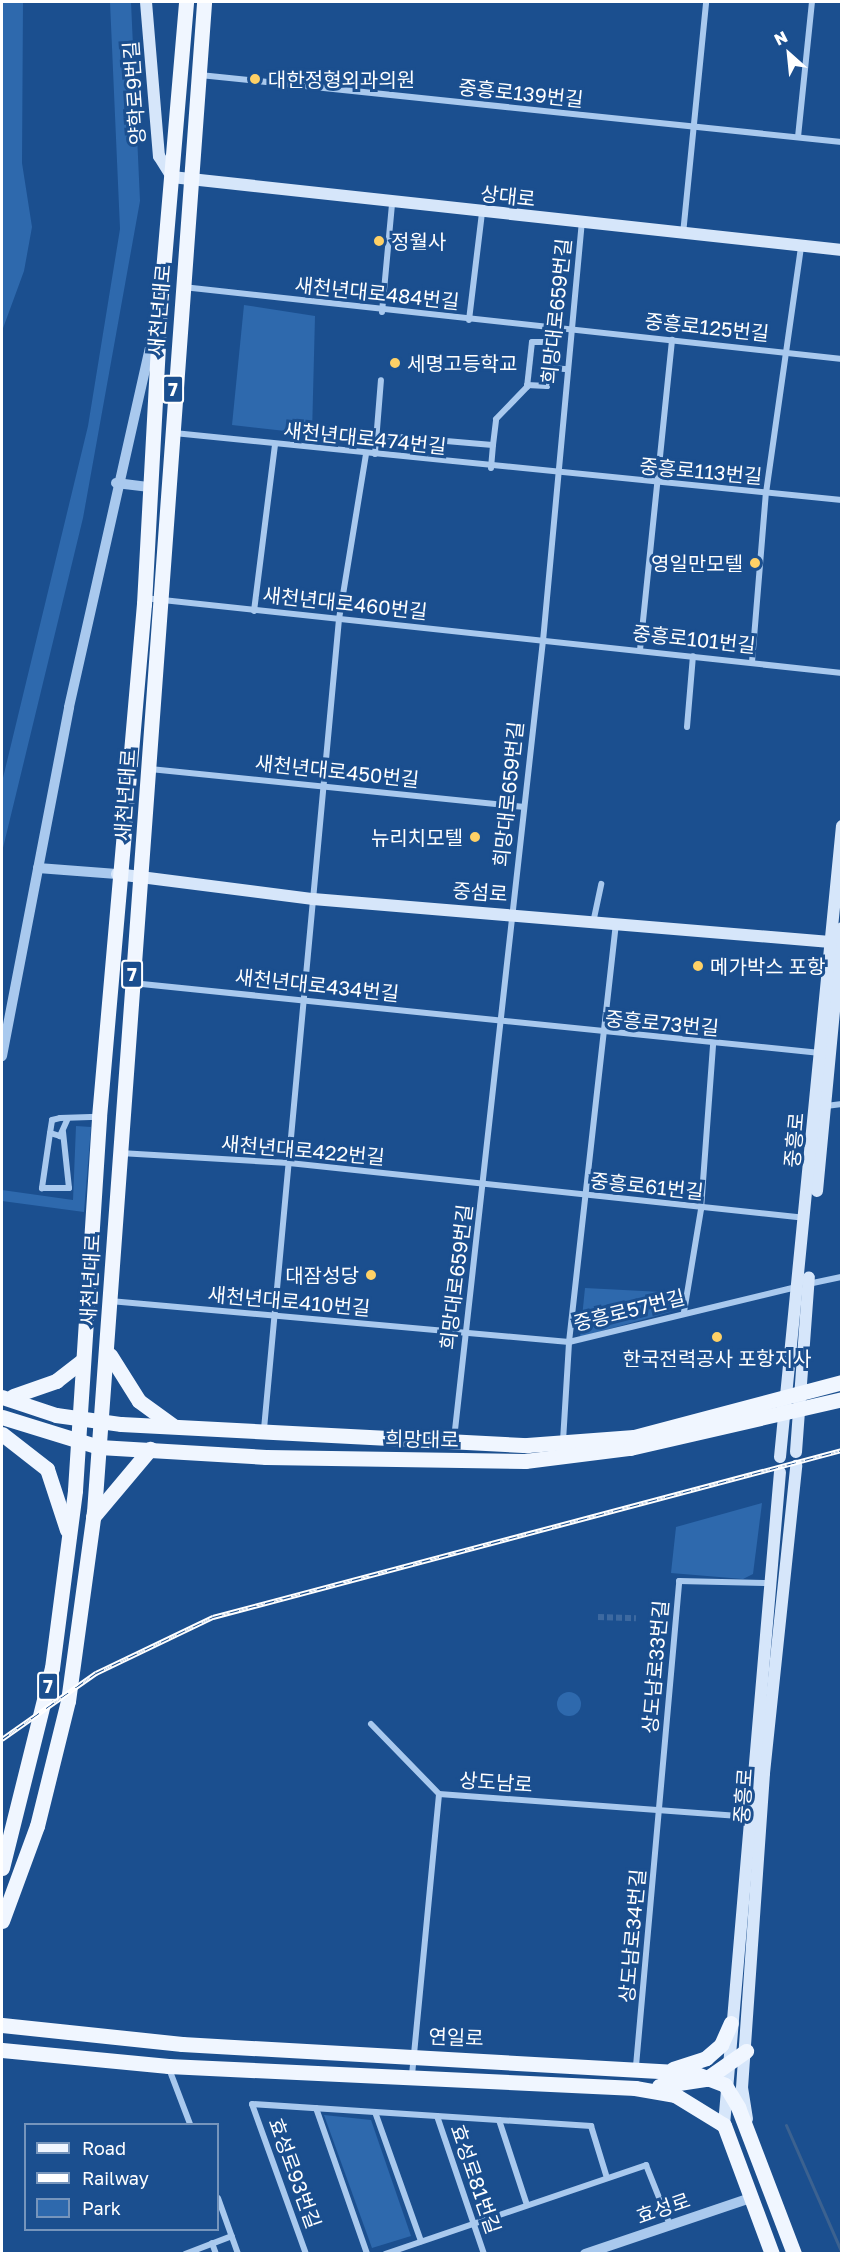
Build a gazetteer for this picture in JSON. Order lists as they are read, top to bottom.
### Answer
{
  "streets": {
    "main road": [
      "양학로9번길",
      "상대로",
      "새천년대로",
      "7",
      "중섬로",
      "중흥로",
      "희망대로",
      "연일로"
    ],
    "street": [
      "중흥로139번길",
      "새천년대로484번길",
      "희망대로659번길",
      "중흥로125번길",
      "새천년대로474번길",
      "중흥로113번길",
      "새천년대로460번길",
      "중흥로101번길",
      "새천년대로450번길",
      "새천년대로434번길",
      "중흥로73번길",
      "새천년대로422번길",
      "중흥로61번길",
      "새천년대로410번길",
      "중흥로57번길",
      "상도남로33번길",
      "상도남로",
      "상도남로34번길",
      "효성로93번길",
      "효성로81번길",
      "효성로"
    ]
  },
  "crossings": [
    ["양학로9번길", "상대로"],
    ["양학로9번길", "새천년대로"],
    ["중흥로139번길", "새천년대로"],
    ["상대로", "새천년대로"],
    ["상대로", "희망대로659번길"],
    ["새천년대로484번길", "새천년대로"],
    ["새천년대로484번길", "희망대로659번길"],
    ["새천년대로484번길", "중흥로125번길"],
    ["새천년대로", "새천년대로474번길"],
    ["새천년대로", "새천년대로460번길"],
    ["새천년대로", "새천년대로450번길"],
    ["새천년대로", "중섬로"],
    ["새천년대로", "새천년대로434번길"],
    ["새천년대로", "새천년대로422번길"],
    ["새천년대로", "새천년대로410번길"],
    ["새천년대로", "희망대로"],
    ["희망대로659번길", "중흥로125번길"],
    ["희망대로659번길", "새천년대로474번길"],
    ["희망대로659번길", "중흥로113번길"],
    ["희망대로659번길", "새천년대로460번길"],
    ["희망대로659번길", "중흥로101번길"],
    ["희망대로659번길", "새천년대로450번길"],
    ["희망대로659번길", "중섬로"],
    ["희망대로659번길", "새천년대로434번길"],
    ["희망대로659번길", "중흥로73번길"],
    ["희망대로659번길", "새천년대로422번길"],
    ["희망대로659번길", "중흥로61번길"],
    ["희망대로659번길", "새천년대로410번길"],
    ["희망대로659번길", "중흥로57번길"],
    ["희망대로659번길", "희망대로"],
    ["새천년대로474번길", "중흥로113번길"],
    ["새천년대로460번길", "중흥로101번길"],
    ["중섬로", "중흥로"],
    ["새천년대로434번길", "중흥로73번길"],
    ["중흥로73번길", "중흥로"],
    ["중흥로", "중흥로61번길"],
    ["중흥로", "중흥로57번길"],
    ["중흥로", "희망대로"],
    ["중흥로", "상도남로33번길"],
    ["중흥로", "상도남로"],
    ["중흥로", "연일로"],
    ["새천년대로422번길", "중흥로61번길"],
    ["새천년대로410번길", "중흥로57번길"],
    ["상도남로33번길", "상도남로"],
    ["상도남로33번길", "상도남로34번길"],
    ["상도남로", "상도남로34번길"],
    ["상도남로", "연일로"],
    ["상도남로34번길", "연일로"]
  ],
  "places": [
    "대한정형외과의원",
    "정월사",
    "세명고등학교",
    "영일만모텔",
    "뉴리치모텔",
    "메가박스 포항",
    "대잠성당",
    "한국전력공사 포항지사"
  ],
  "legend": ["Road", "Railway", "Park"],
  "north": "top left"
}
